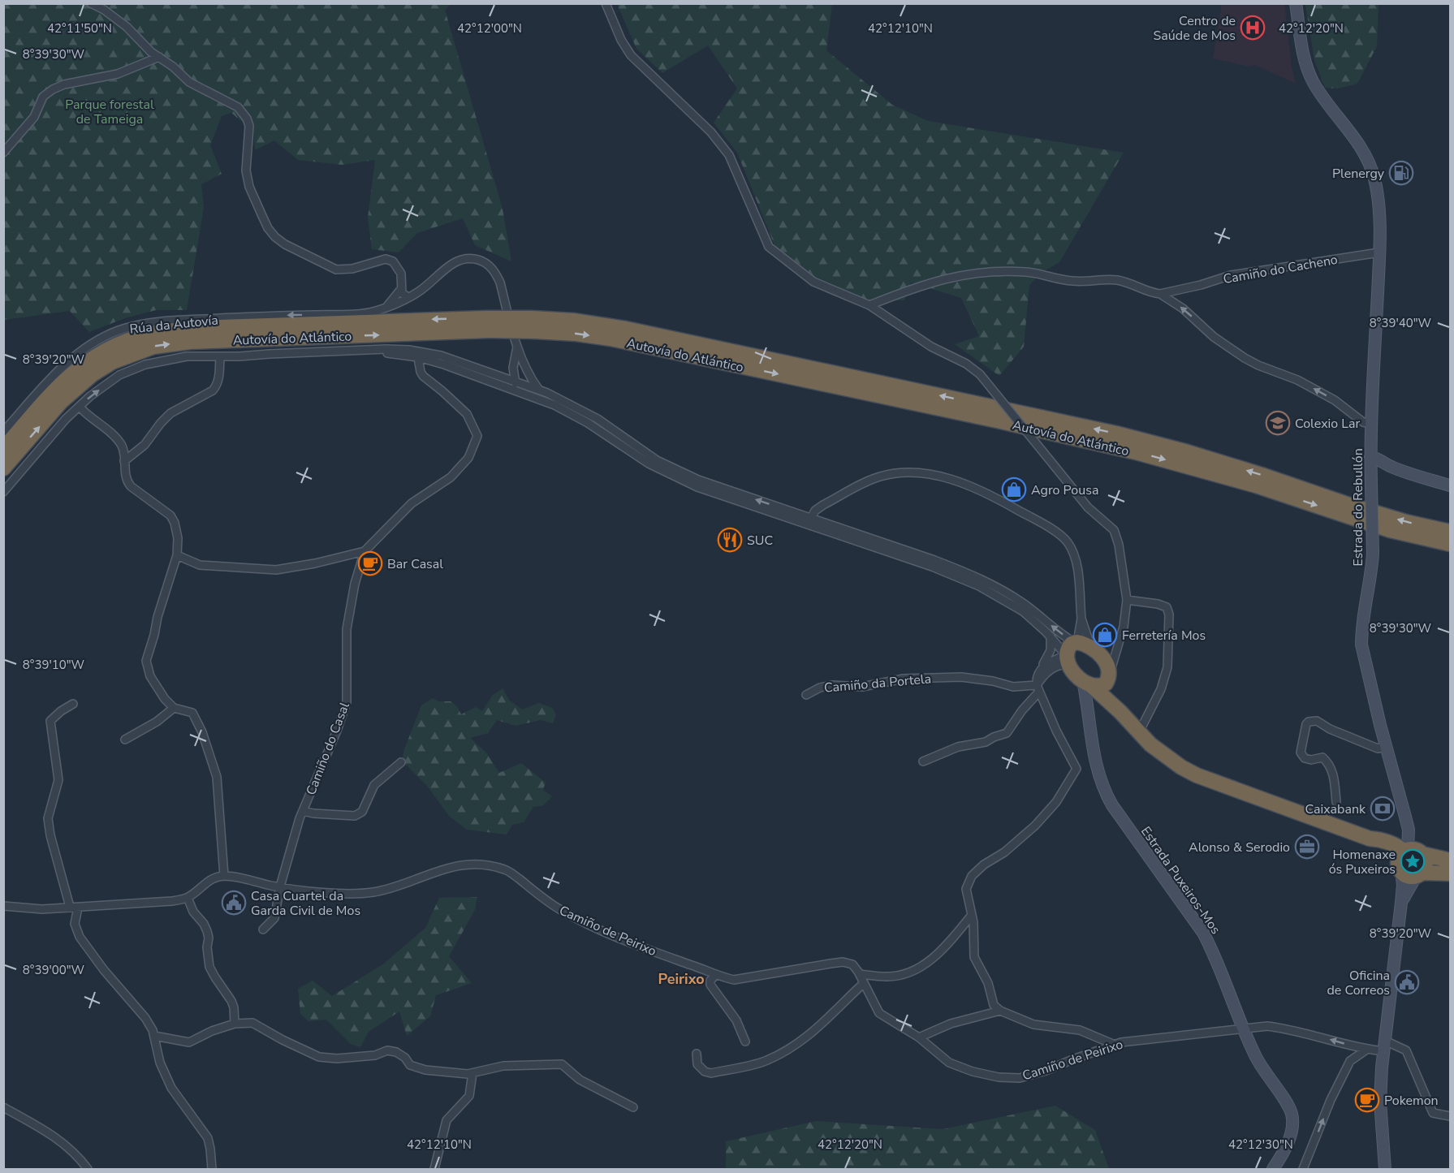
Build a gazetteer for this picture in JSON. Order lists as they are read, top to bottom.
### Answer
{
  "streets": {
    "highway": ["Autovía do Atlántico"],
    "street": [
      "Camiño do Cacheno",
      "Rúa da Autovía",
      "Estrada do Rebullón",
      "Camiño da Portela",
      "Camiño do Casal",
      "Estrada Puxeiros-Mos",
      "Camiño de Peirixo"
    ]
  },
  "crossings": [
    ["Camiño do Cacheno", "Estrada do Rebullón"],
    ["Estrada do Rebullón", "Camiño de Peirixo"],
    ["Camiño do Casal", "Camiño de Peirixo"],
    ["Estrada Puxeiros-Mos", "Camiño de Peirixo"]
  ],
  "districts": ["Peirixo"],
  "parks": ["Parque forestal de Tameiga"],
  "places": {
    "hospital": ["Centro de Saúde de Mos"],
    "fuel station": ["Plenergy"],
    "school or university": ["Colexio Lar"],
    "shop": ["Agro Pousa", "Ferretería Mos"],
    "restaurant": ["SUC"],
    "cafe": ["Bar Casal", "Pokemon"],
    "bank": ["Caixabank"],
    "office": ["Alonso & Serodio"],
    "place": ["Homenaxe ós Puxeiros"],
    "public building": ["Casa Cuartel da Garda Civil de Mos", "Oficina de Correos"]
  },
  "coordinates": [
    "42°12'00\"N",
    "42°12'10\"N",
    "42°12'20\"N",
    "42°11'50\"N",
    "8°39'30\"W",
    "8°39'40\"W",
    "8°39'20\"W",
    "8°39'10\"W",
    "8°39'00\"W",
    "42°12'30\"N"
  ]
}
